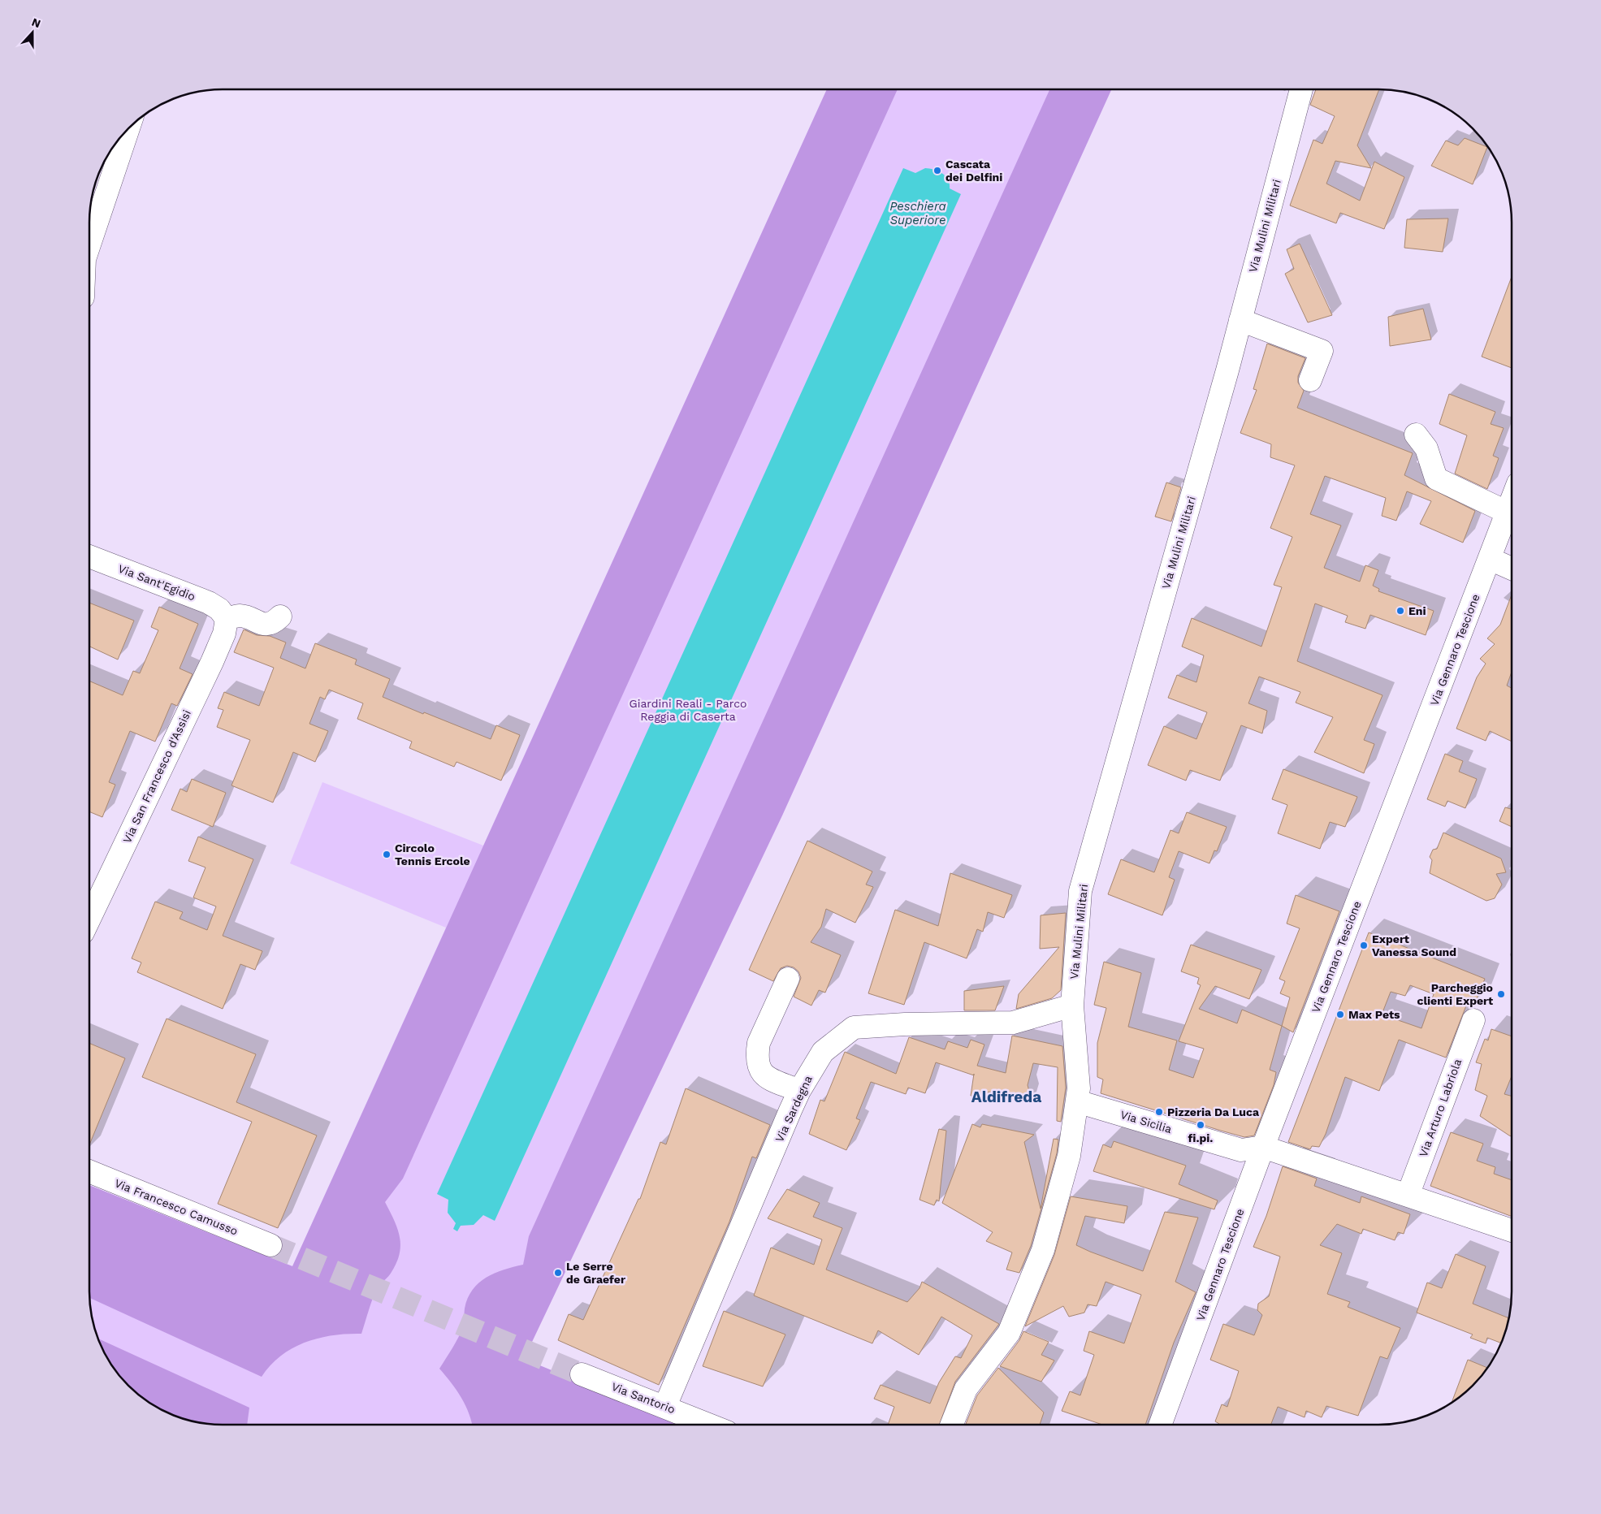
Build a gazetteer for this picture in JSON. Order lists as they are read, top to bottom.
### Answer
{
  "streets": {
    "street": [
      "Via Mulini Militari",
      "Via Sant'Egidio",
      "Via Gennaro Tescione",
      "Via San Francesco d'Assisi",
      "Via Arturo Labriola",
      "Via Sardegna",
      "Via Sicilia",
      "Via Francesco Camusso",
      "Via Santorio"
    ]
  },
  "crossings": [
    ["Via Mulini Militari", "Via Sardegna"],
    ["Via Mulini Militari", "Via Sicilia"],
    ["Via Sant'Egidio", "Via San Francesco d'Assisi"],
    ["Via Gennaro Tescione", "Via Sicilia"],
    ["Via Sardegna", "Via Santorio"]
  ],
  "districts": ["Aldifreda"],
  "water": ["Peschiera Superiore"],
  "parks": ["Giardini Reali - Parco Reggia di Caserta"],
  "places": [
    "Cascata dei Delfini",
    "Eni",
    "Circolo Tennis Ercole",
    "Expert Vanessa Sound",
    "Parcheggio clienti Expert",
    "Max Pets",
    "Pizzeria Da Luca",
    "fi.pi.",
    "Le Serre de Graefer"
  ],
  "north": "top"
}
